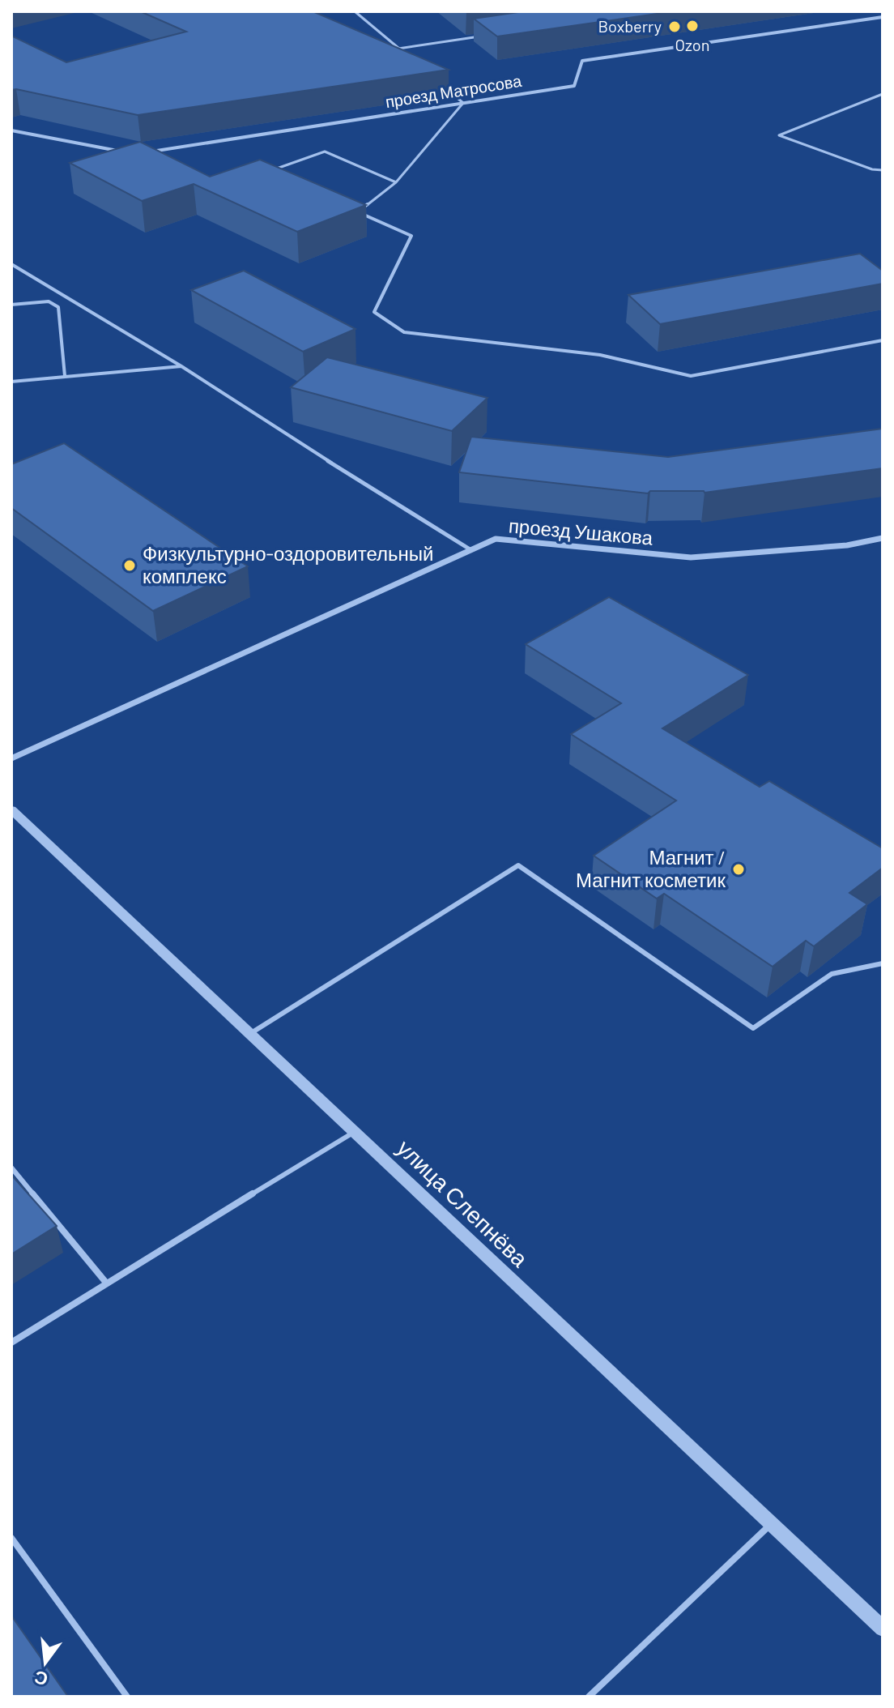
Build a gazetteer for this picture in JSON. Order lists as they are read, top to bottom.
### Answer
{
  "streets": {
    "street": ["проезд Матросова", "проезд Ушакова", "улица Слепнёва"]
  },
  "places": [
    "Ozon",
    "Boxberry",
    "Физкультурно-оздоровительный комплекс",
    "Магнит / Магнит косметик"
  ],
  "north": "bottom"
}
